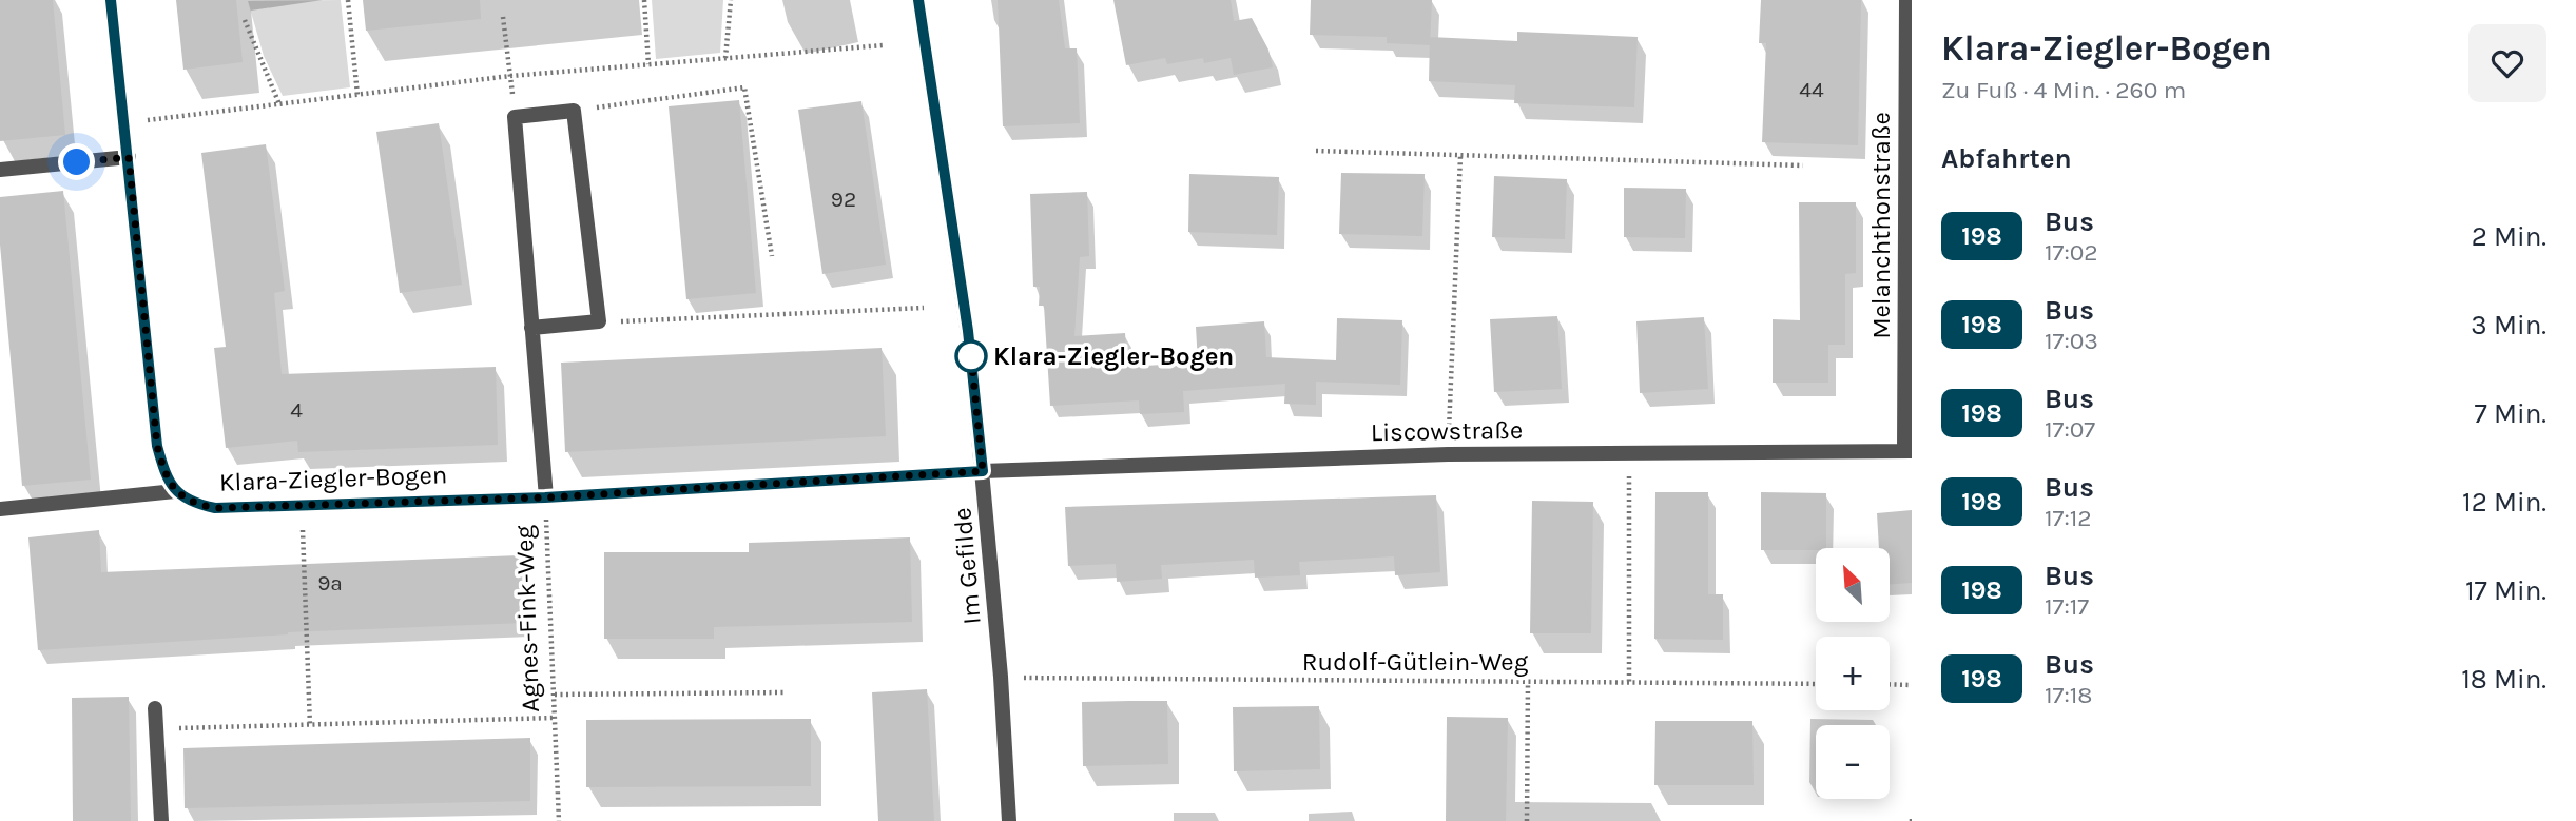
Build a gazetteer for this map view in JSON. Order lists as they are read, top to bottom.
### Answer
{
  "streets": {
    "street": [
      "Melanchthonstraße",
      "Liscowstraße",
      "Klara-Ziegler-Bogen",
      "Im Gefilde",
      "Agnes-Fink-Weg"
    ],
    "path": ["Rudolf-Gütlein-Weg"]
  },
  "crossings": [
    ["Melanchthonstraße", "Liscowstraße"],
    ["Liscowstraße", "Klara-Ziegler-Bogen"],
    ["Liscowstraße", "Im Gefilde"],
    ["Klara-Ziegler-Bogen", "Im Gefilde"],
    ["Klara-Ziegler-Bogen", "Agnes-Fink-Weg"],
    ["Im Gefilde", "Rudolf-Gütlein-Weg"]
  ],
  "places": ["Klara-Ziegler-Bogen"],
  "lines": ["bus line 198"],
  "house_numbers": [
    "44",
    "92",
    "4",
    "9a"
  ],
  "north": "top left",
  "page": {
    "heading": [
      ["Klara-Ziegler-Bogen", "Zu Fuß · 4 Min. · 260 m"],
      "Abfahrten"
    ],
    "list": [
      {
        "mark": "198",
        "name": "Bus",
        "note": "17:02",
        "value": "2 Min."
      },
      {
        "mark": "198",
        "name": "Bus",
        "note": "17:03",
        "value": "3 Min."
      },
      {
        "mark": "198",
        "name": "Bus",
        "note": "17:07",
        "value": "7 Min."
      },
      {
        "mark": "198",
        "name": "Bus",
        "note": "17:12",
        "value": "12 Min."
      },
      {
        "mark": "198",
        "name": "Bus",
        "note": "17:17",
        "value": "17 Min."
      },
      {
        "mark": "198",
        "name": "Bus",
        "note": "17:18",
        "value": "18 Min."
      }
    ],
    "map_buttons": ["+", "−"]
  }
}
